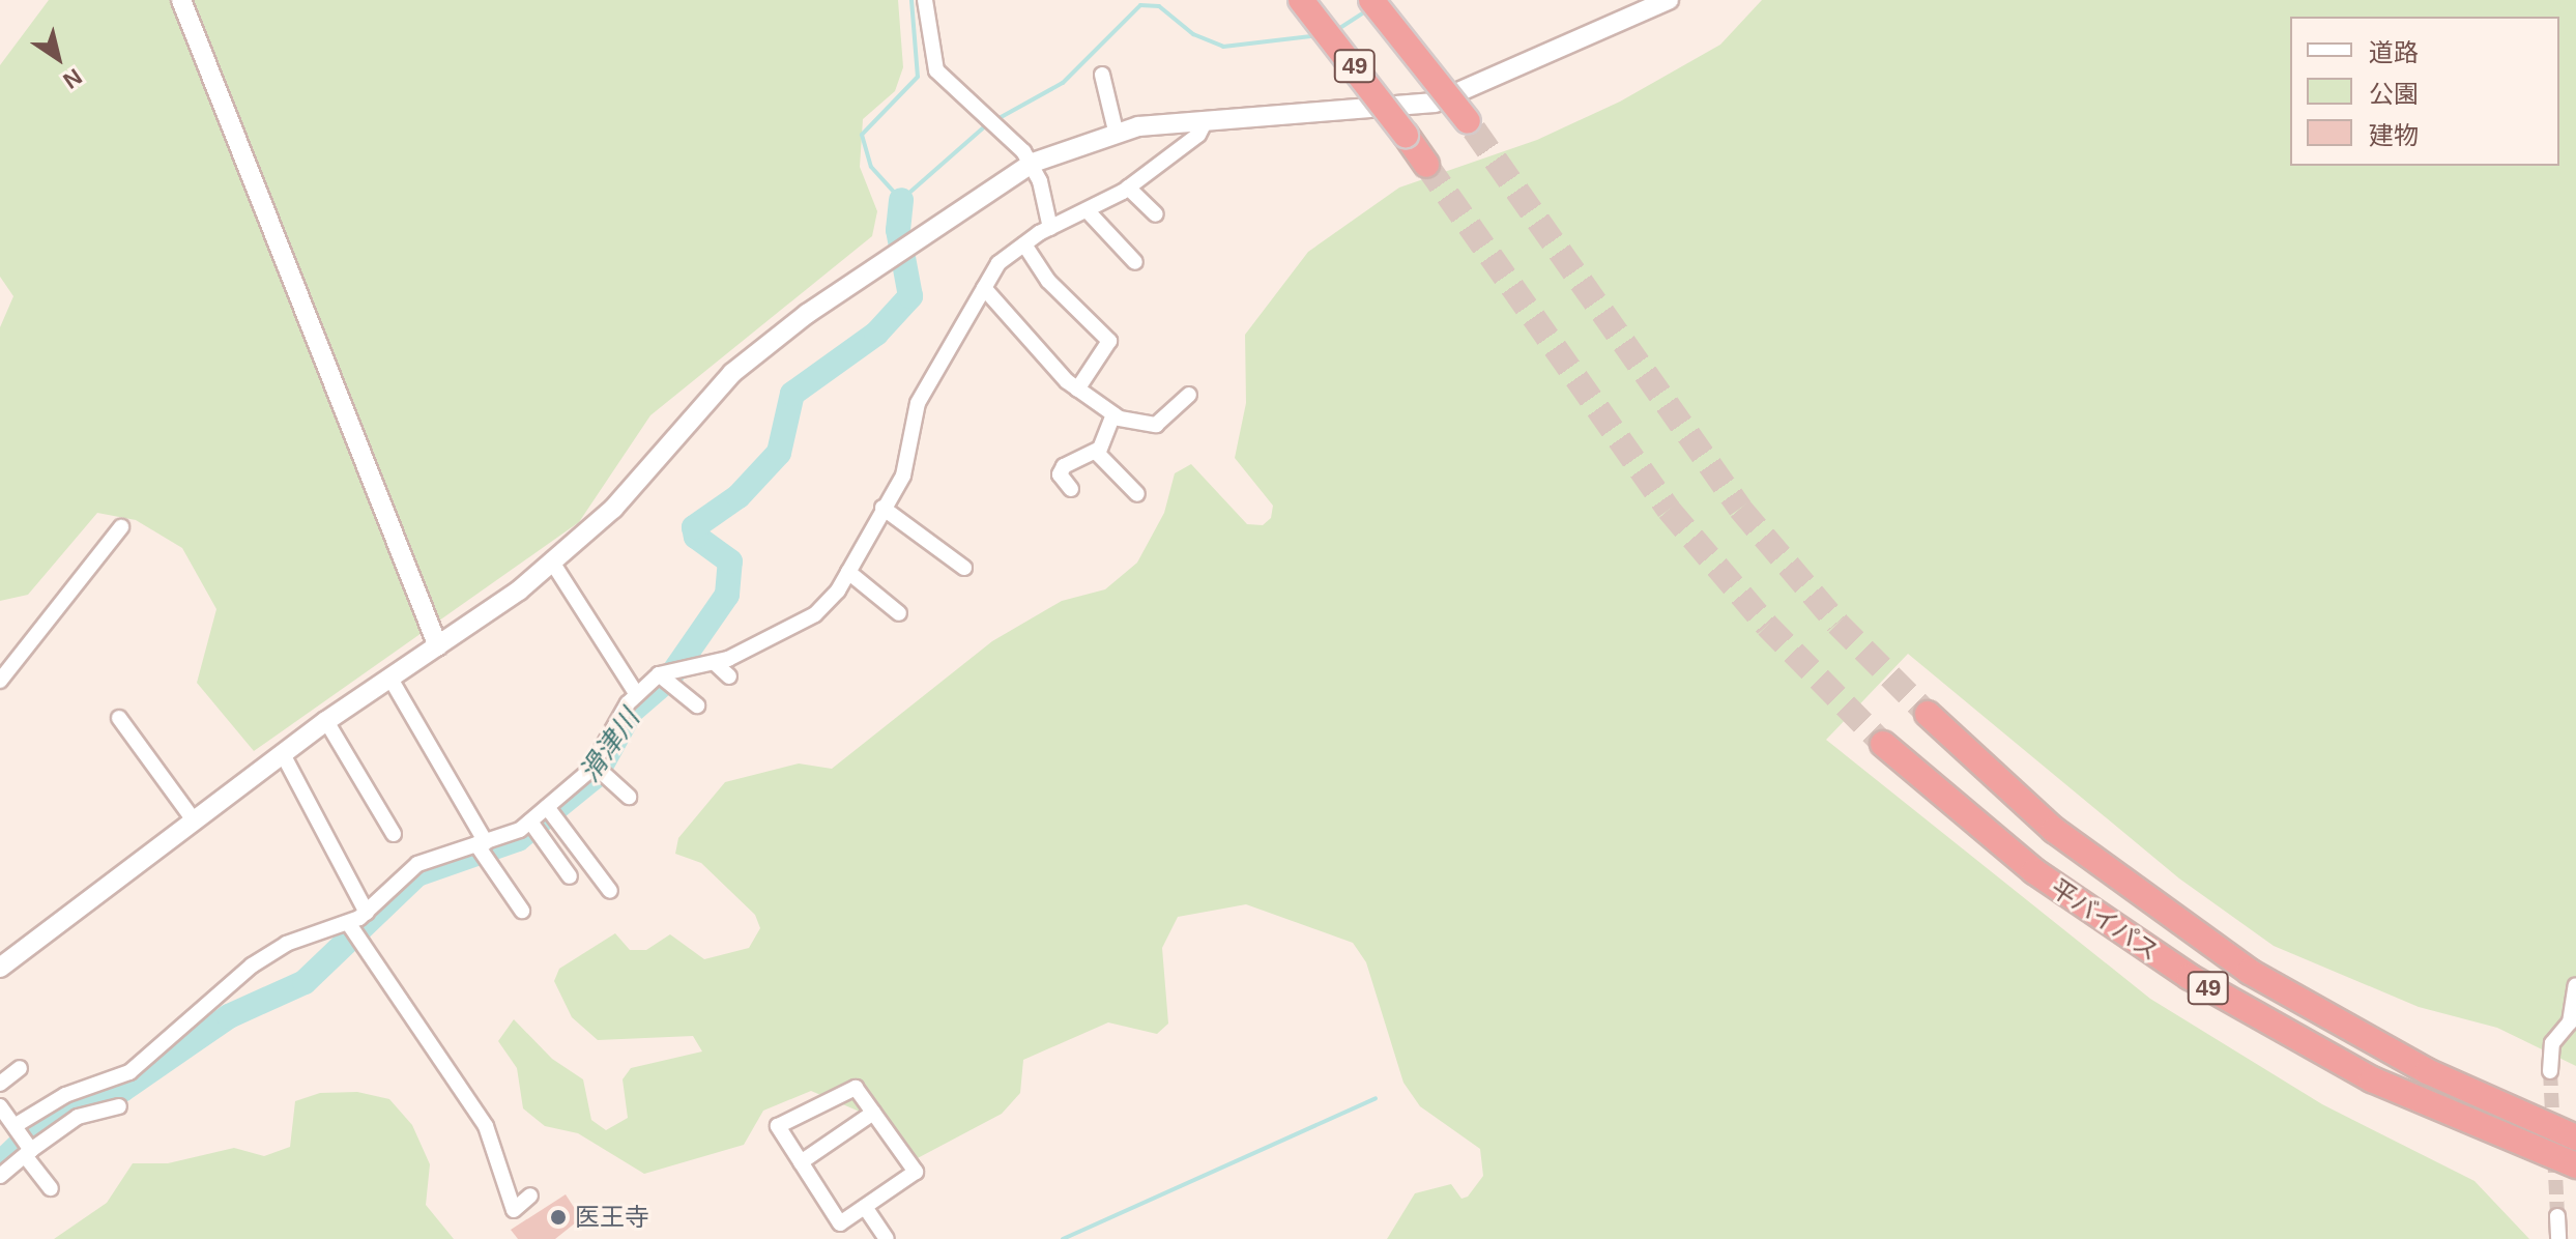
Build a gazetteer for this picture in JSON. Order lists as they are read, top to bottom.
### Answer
{
  "streets": {
    "highway": ["49", "平バイパス"]
  },
  "water": ["滑津川"],
  "places": ["医王寺"],
  "legend": ["道路", "公園", "建物"],
  "north": "bottom right"
}
